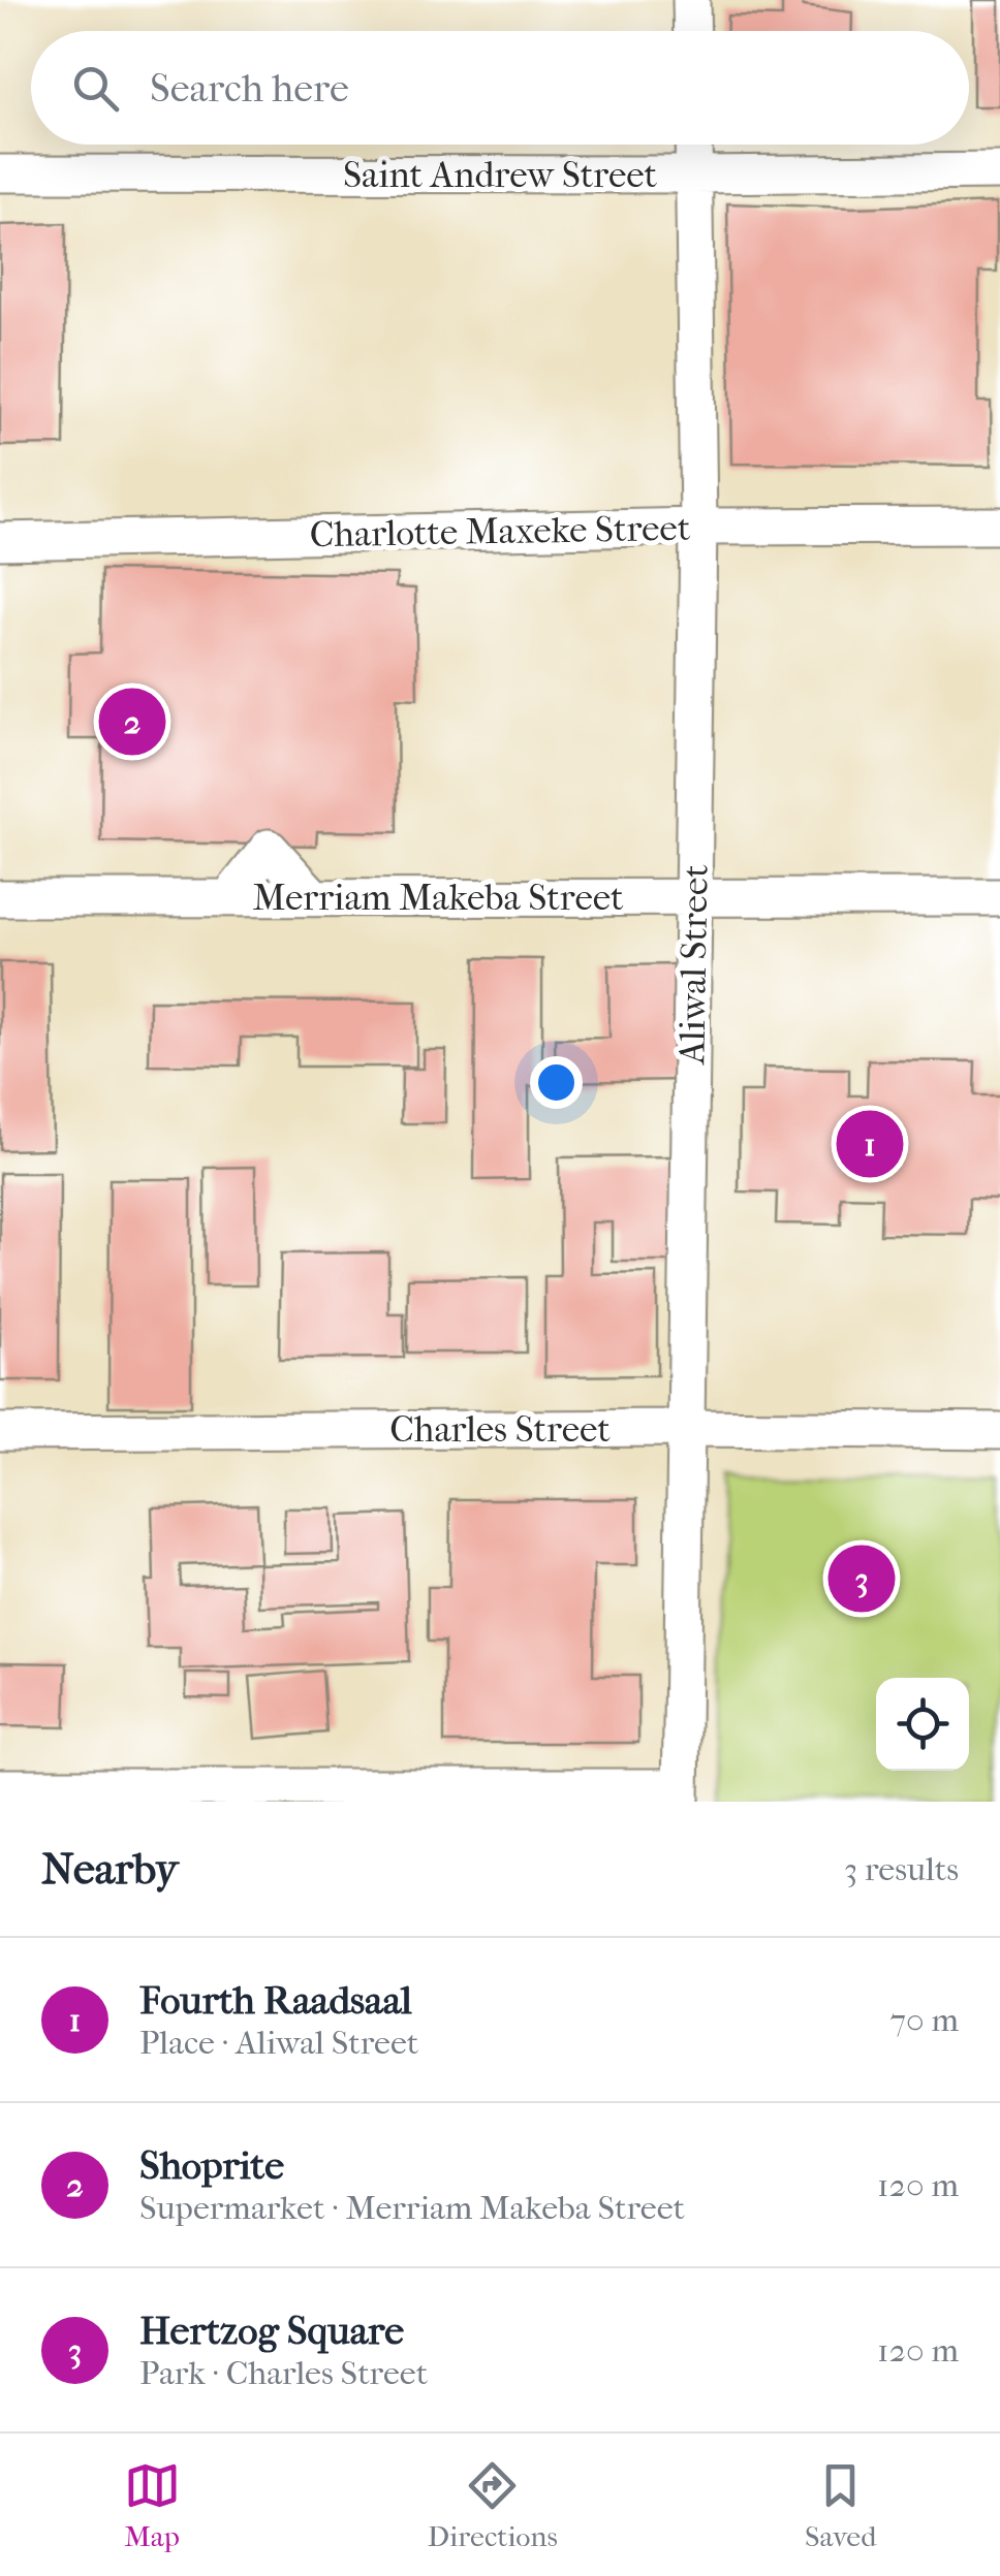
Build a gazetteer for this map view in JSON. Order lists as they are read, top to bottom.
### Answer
{
  "streets": {
    "street": [
      "Saint Andrew Street",
      "Charlotte Maxeke Street",
      "Merriam Makeba Street",
      "Aliwal Street",
      "Charles Street"
    ]
  },
  "crossings": [
    ["Saint Andrew Street", "Aliwal Street"],
    ["Charlotte Maxeke Street", "Aliwal Street"],
    ["Merriam Makeba Street", "Aliwal Street"],
    ["Aliwal Street", "Charles Street"]
  ],
  "page": {
    "search": "Search here",
    "pins": ["2", "1", "3"],
    "heading": ["Nearby", "3 results"],
    "list": [
      {
        "mark": "1",
        "name": "Fourth Raadsaal",
        "note": "Place · Aliwal Street",
        "value": "70 m"
      },
      {
        "mark": "2",
        "name": "Shoprite",
        "note": "Supermarket · Merriam Makeba Street",
        "value": "120 m"
      },
      {
        "mark": "3",
        "name": "Hertzog Square",
        "note": "Park · Charles Street",
        "value": "120 m"
      }
    ],
    "nav": ["Map", "Directions", "Saved"]
  }
}
